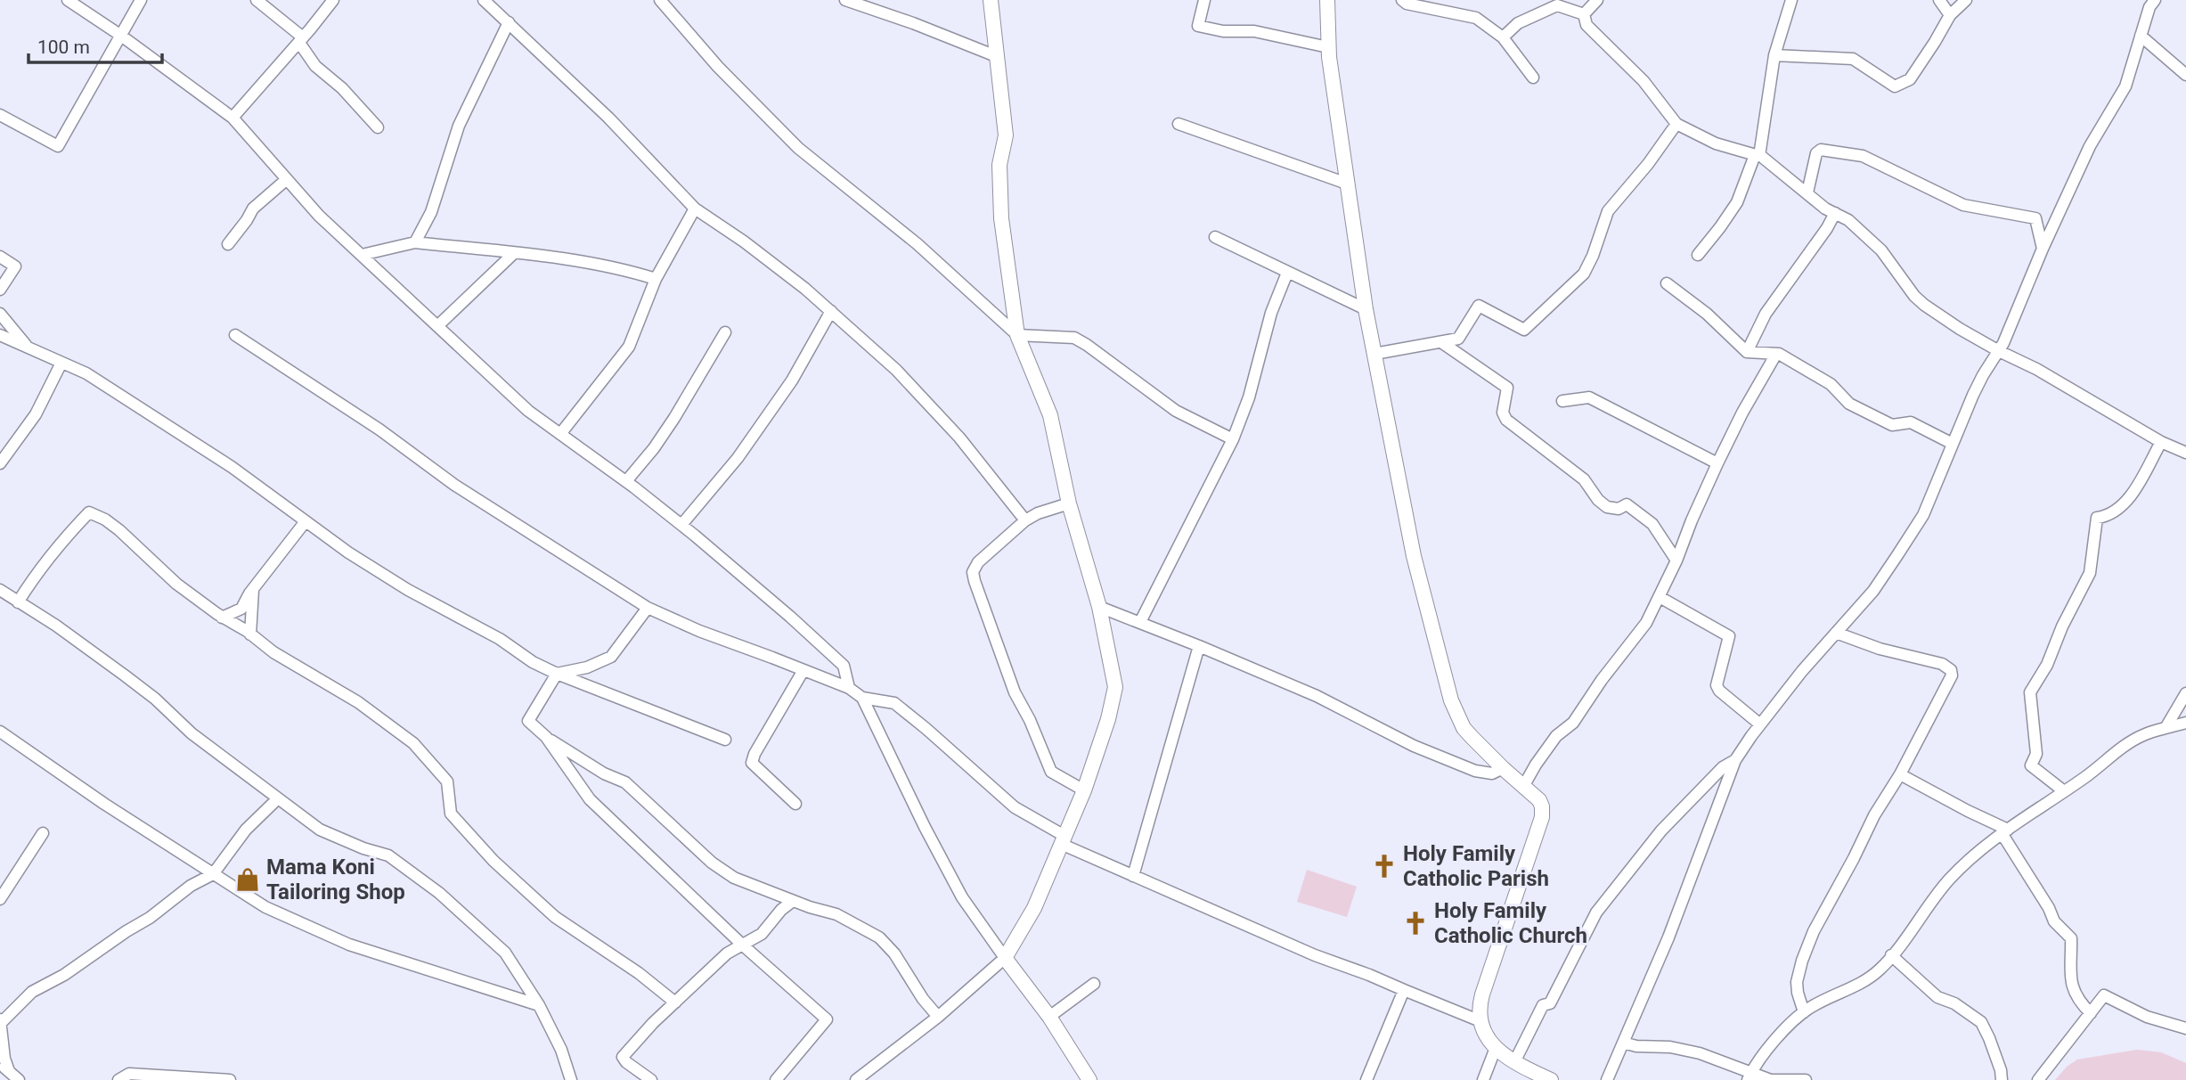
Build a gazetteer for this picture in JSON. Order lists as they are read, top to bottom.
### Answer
{
  "places": {
    "church": ["Holy Family Catholic Parish", "Holy Family Catholic Church"],
    "shop": ["Mama Koni Tailoring Shop"]
  },
  "scale_bar": "100 m"
}
